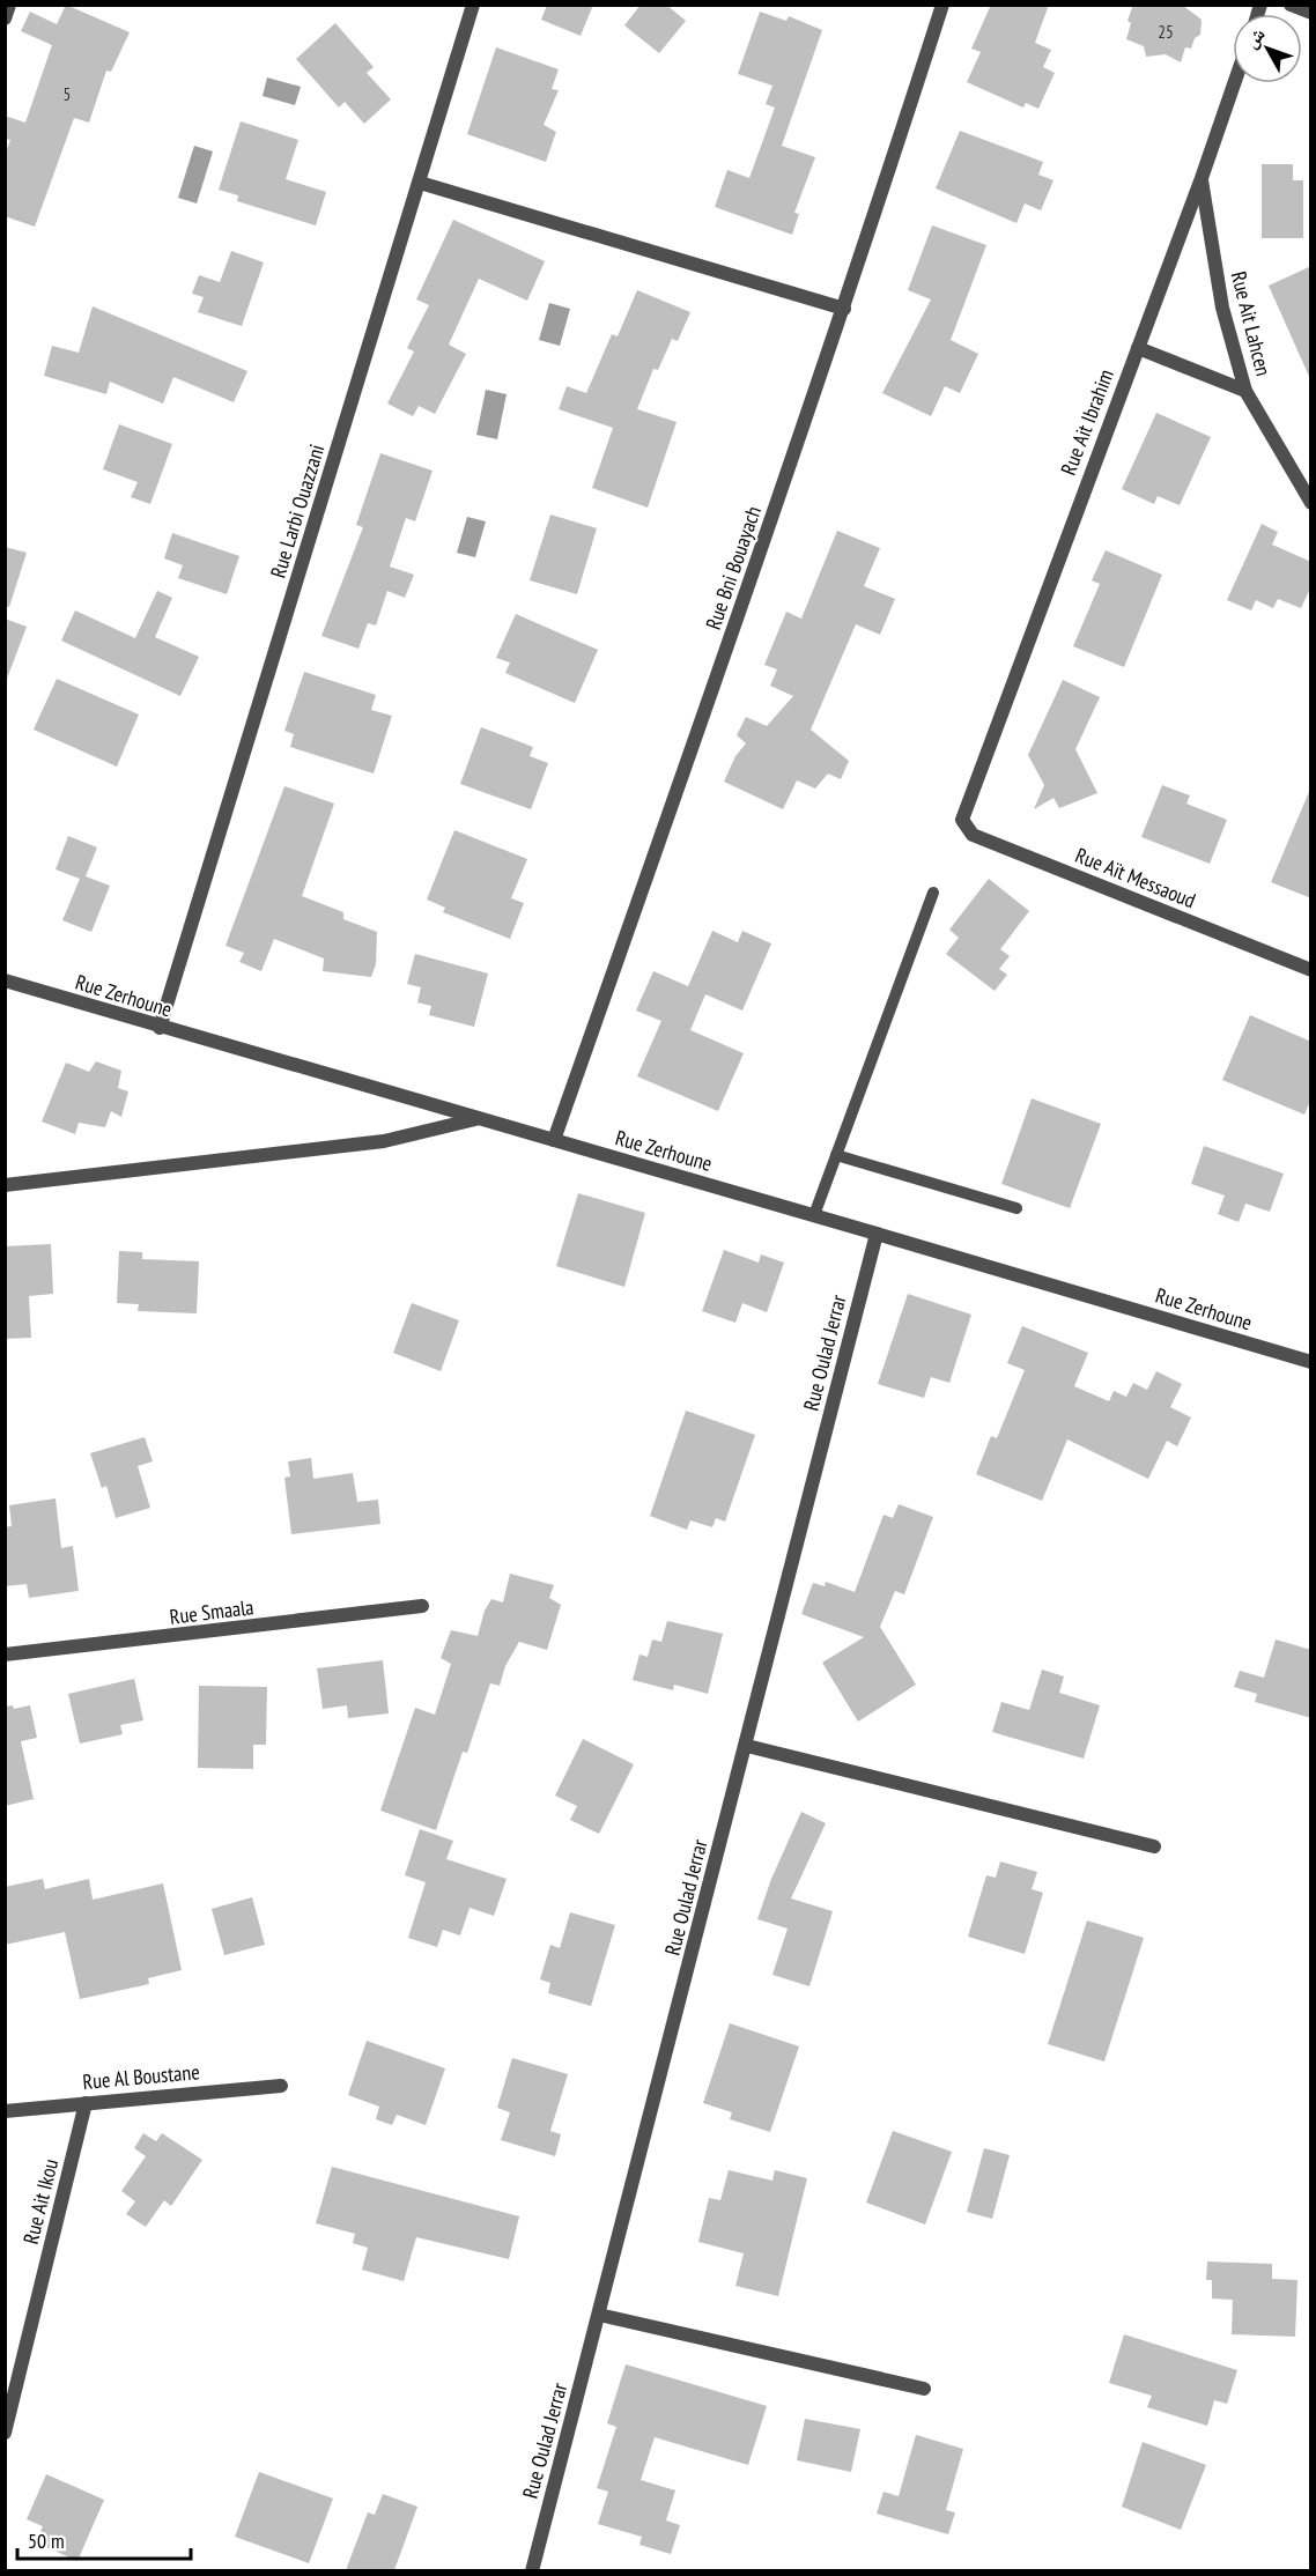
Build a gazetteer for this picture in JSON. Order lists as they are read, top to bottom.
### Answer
{
  "streets": {
    "street": [
      "Rue Ait Lahcen",
      "Rue Ait Ibrahim",
      "Rue Larbi Ouazzani",
      "Rue Bni Bouayach",
      "Rue Aït Messaoud",
      "Rue Zerhoune",
      "Rue Oulad Jerrar",
      "Rue Smaala",
      "Rue Al Boustane",
      "Rue Ait Ikou"
    ]
  },
  "crossings": [
    ["Rue Ait Lahcen", "Rue Ait Ibrahim"],
    ["Rue Ait Ibrahim", "Rue Aït Messaoud"],
    ["Rue Larbi Ouazzani", "Rue Zerhoune"],
    ["Rue Bni Bouayach", "Rue Zerhoune"],
    ["Rue Zerhoune", "Rue Oulad Jerrar"],
    ["Rue Al Boustane", "Rue Ait Ikou"]
  ],
  "house_numbers": ["25", "5"],
  "scale_bar": "50 m",
  "north": "top left"
}
